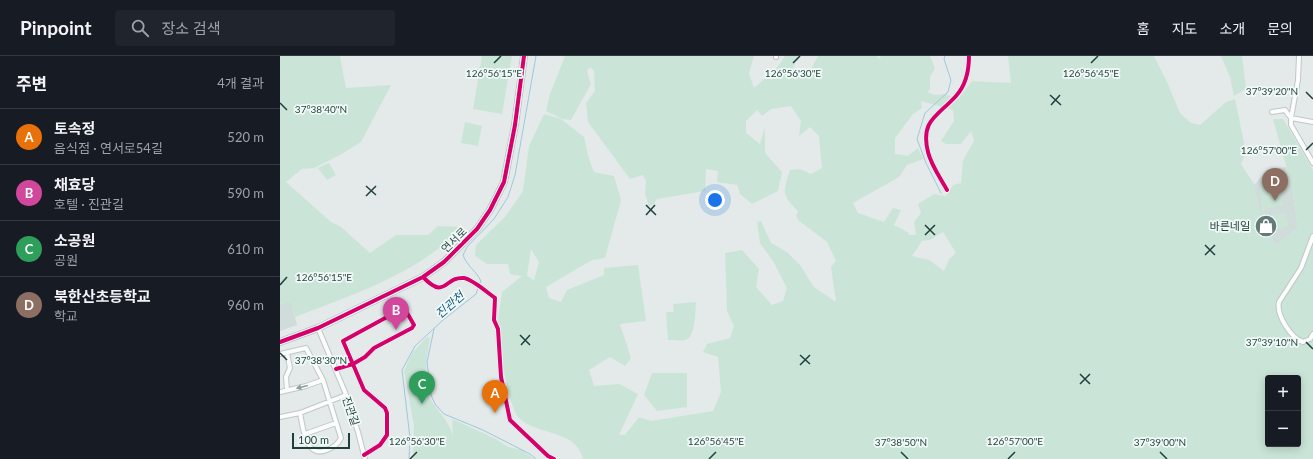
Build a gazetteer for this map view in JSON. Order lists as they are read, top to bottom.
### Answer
{
  "streets": {
    "main road": ["연서로"],
    "street": ["진관길"]
  },
  "crossings": [
    ["연서로", "진관길"]
  ],
  "water": ["진관천"],
  "places": {
    "shop": ["바른네일"]
  },
  "scale_bar": "100 m",
  "page": {
    "header": "Pinpoint",
    "search": "장소 검색",
    "nav": [
      "홈",
      "지도",
      "소개",
      "문의"
    ],
    "heading": ["주변", "4개 결과"],
    "list": [
      {
        "mark": "A",
        "name": "토속정",
        "note": "음식점 · 연서로54길",
        "value": "520 m"
      },
      {
        "mark": "B",
        "name": "채효당",
        "note": "호텔 · 진관길",
        "value": "590 m"
      },
      {
        "mark": "C",
        "name": "소공원",
        "note": "공원",
        "value": "610 m"
      },
      {
        "mark": "D",
        "name": "북한산초등학교",
        "note": "학교",
        "value": "960 m"
      }
    ],
    "pins": [
      "D",
      "B",
      "C",
      "A"
    ],
    "map_buttons": ["+", "−"],
    "scale": "100 m"
  },
  "coordinates": [
    "126°56'15\"E",
    "126°56'30\"E",
    "126°56'45\"E",
    "37°39'20\"N",
    "37°38'40\"N",
    "126°57'00\"E",
    "37°39'10\"N",
    "37°38'30\"N",
    "37°38'50\"N",
    "37°39'00\"N"
  ]
}
